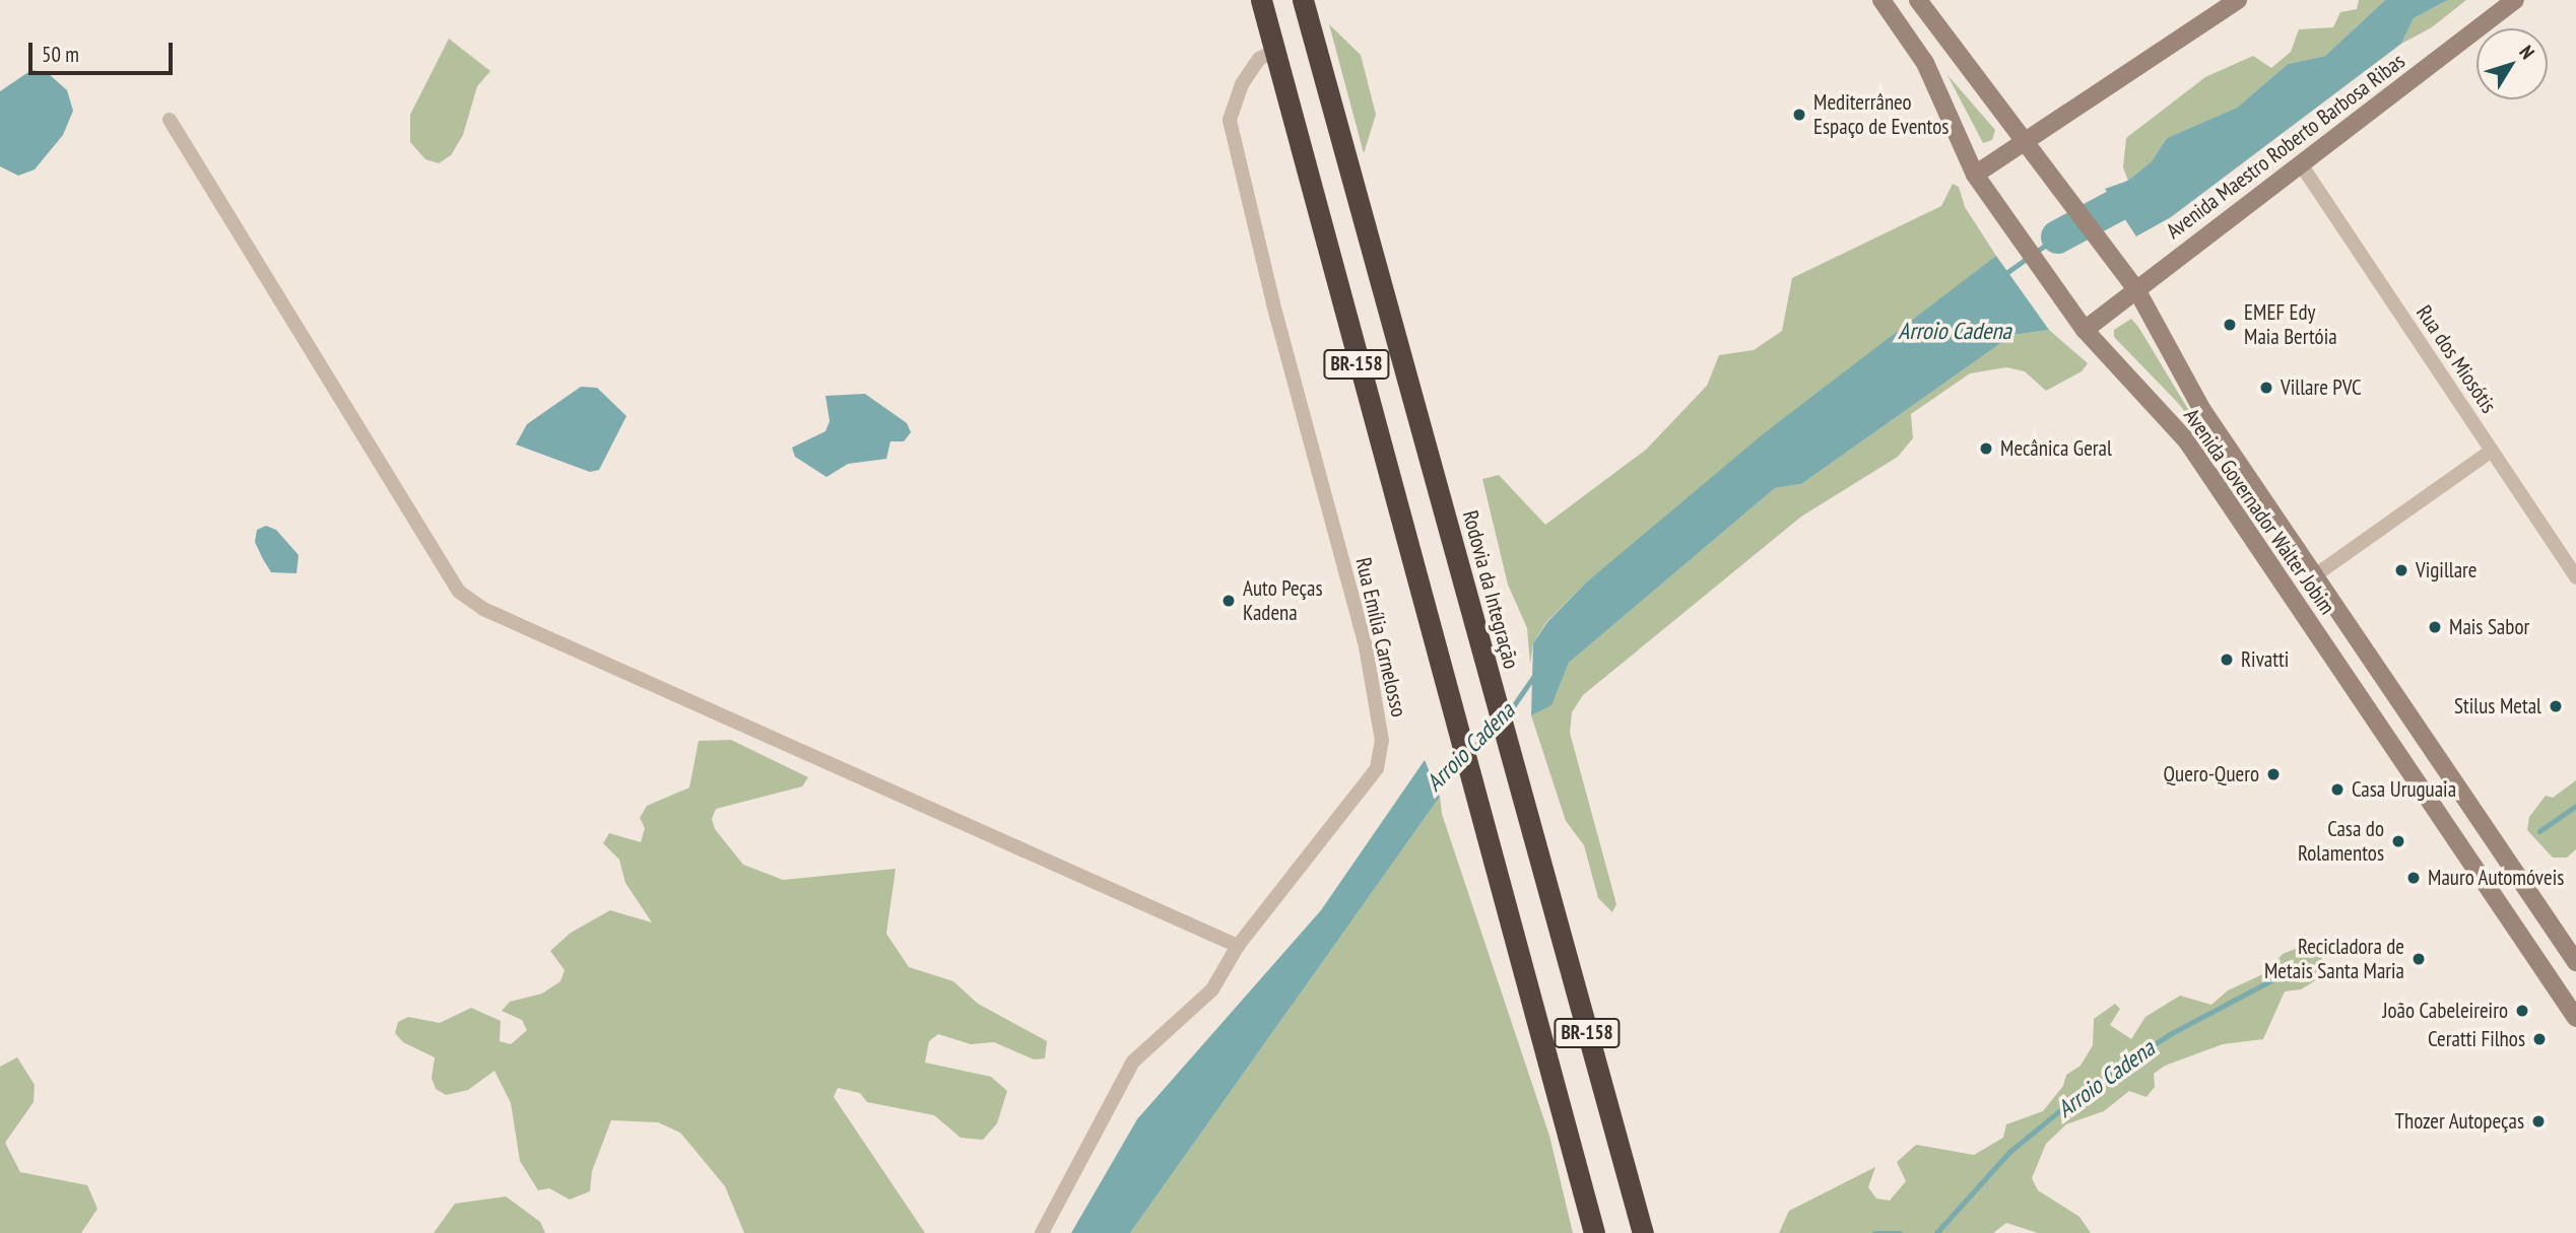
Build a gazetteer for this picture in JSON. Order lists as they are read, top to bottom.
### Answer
{
  "streets": {
    "highway": ["BR-158", "Rodovia da Integração"],
    "main road": ["Avenida Maestro Roberto Barbosa Ribas", "Avenida Governador Walter Jobim"],
    "street": ["Rua dos Miosótis", "Rua Emília Carnelosso"]
  },
  "crossings": [
    ["Avenida Maestro Roberto Barbosa Ribas", "Rua dos Miosótis"],
    ["Avenida Maestro Roberto Barbosa Ribas", "Avenida Governador Walter Jobim"],
    ["BR-158", "Rua Emília Carnelosso"]
  ],
  "water": ["Arroio Cadena"],
  "places": [
    "Mediterrâneo Espaço de Eventos",
    "EMEF Edy Maia Bertóia",
    "Villare PVC",
    "Mecânica Geral",
    "Vigillare",
    "Auto Peças Kadena",
    "Mais Sabor",
    "Rivatti",
    "Stilus Metal",
    "Quero-Quero",
    "Casa Uruguaia",
    "Casa do Rolamentos",
    "Mauro Automóveis",
    "Recicladora de Metais Santa Maria",
    "João Cabeleireiro",
    "Ceratti Filhos",
    "Thozer Autopeças"
  ],
  "scale_bar": "50 m",
  "north": "top right"
}
